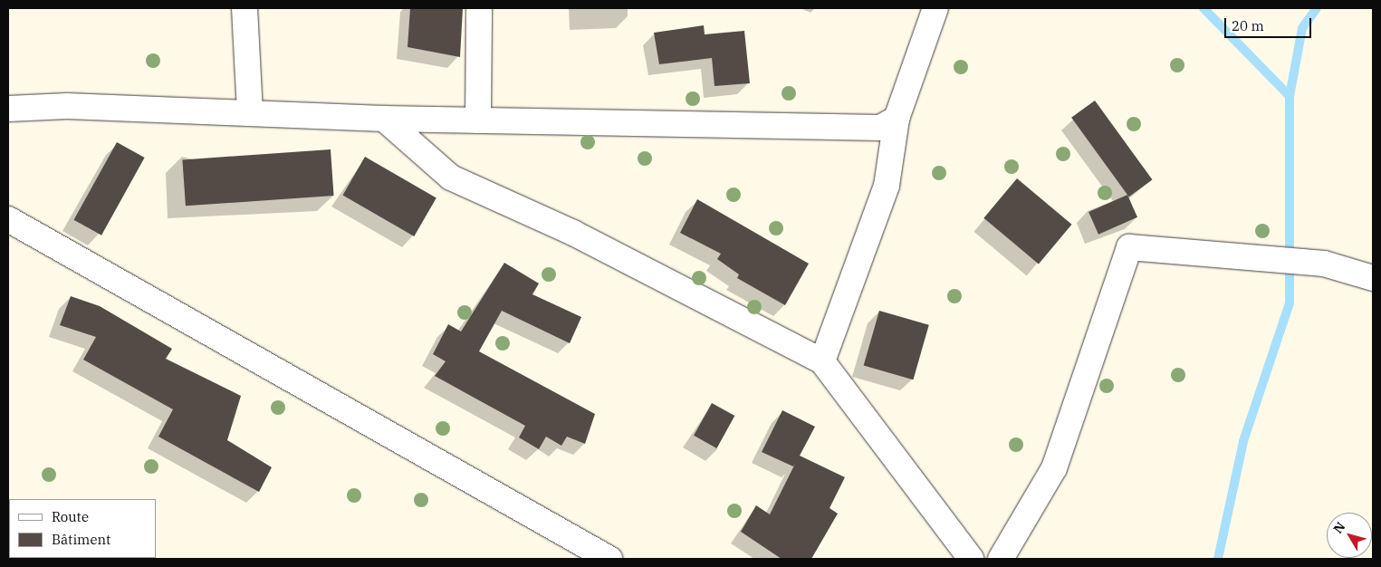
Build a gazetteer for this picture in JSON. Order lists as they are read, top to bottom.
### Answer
{
  "legend": ["Route", "Bâtiment"],
  "scale_bar": "20 m",
  "north": "top left"
}
